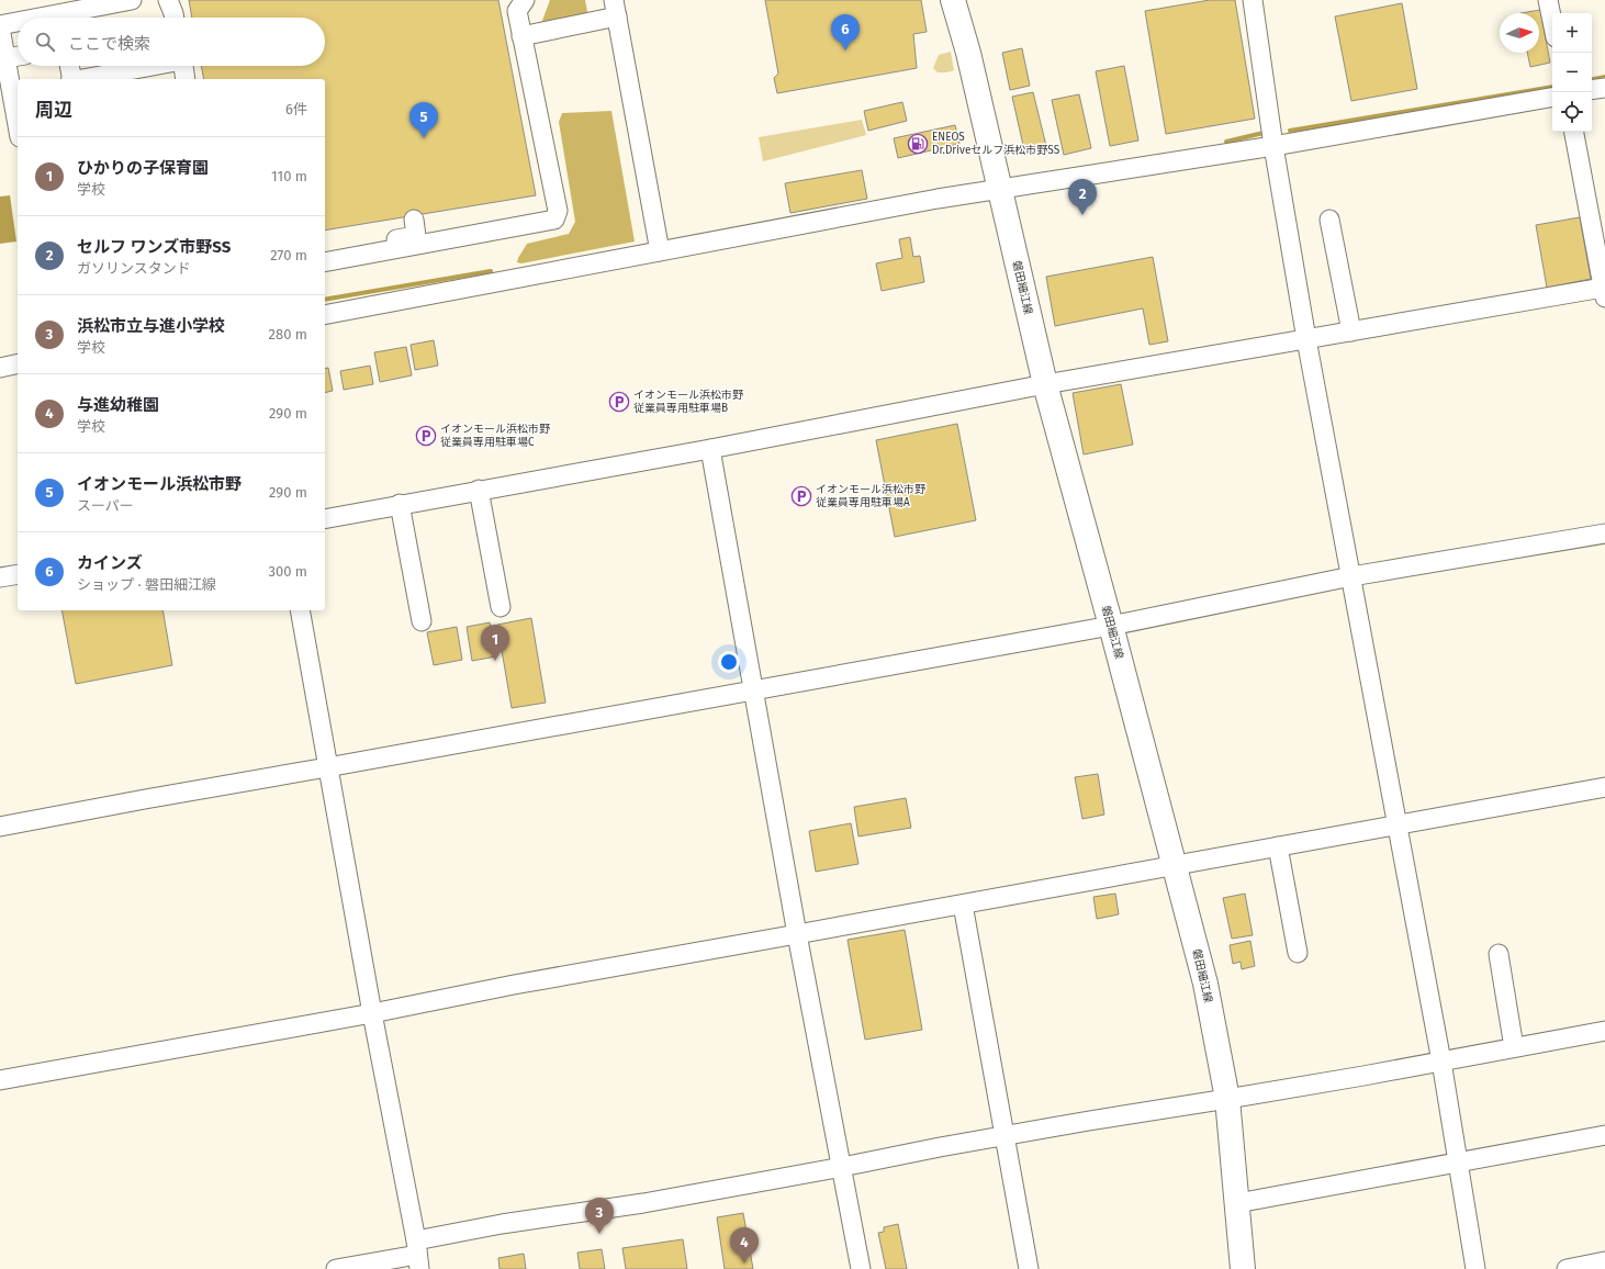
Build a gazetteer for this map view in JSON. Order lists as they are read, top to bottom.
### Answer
{
  "streets": {
    "main road": ["磐田細江線"]
  },
  "places": {
    "fuel station": ["ENEOS Dr.Driveセルフ浜松市野SS"],
    "parking": ["イオンモール浜松市野 従業員専用駐車場B", "イオンモール浜松市野 従業員専用駐車場C", "イオンモール浜松市野 従業員専用駐車場A"]
  },
  "north": "right",
  "page": {
    "map_buttons": ["+", "−"],
    "pins": [
      "6",
      "5",
      "2",
      "1",
      "3",
      "4"
    ],
    "search": "ここで検索",
    "heading": ["周辺", "6件"],
    "list": [
      {
        "mark": "1",
        "name": "ひかりの子保育園",
        "note": "学校",
        "value": "110 m"
      },
      {
        "mark": "2",
        "name": "セルフ ワンズ市野SS",
        "note": "ガソリンスタンド",
        "value": "270 m"
      },
      {
        "mark": "3",
        "name": "浜松市立与進小学校",
        "note": "学校",
        "value": "280 m"
      },
      {
        "mark": "4",
        "name": "与進幼稚園",
        "note": "学校",
        "value": "290 m"
      },
      {
        "mark": "5",
        "name": "イオンモール浜松市野",
        "note": "スーパー",
        "value": "290 m"
      },
      {
        "mark": "6",
        "name": "カインズ",
        "note": "ショップ · 磐田細江線",
        "value": "300 m"
      }
    ]
  }
}
